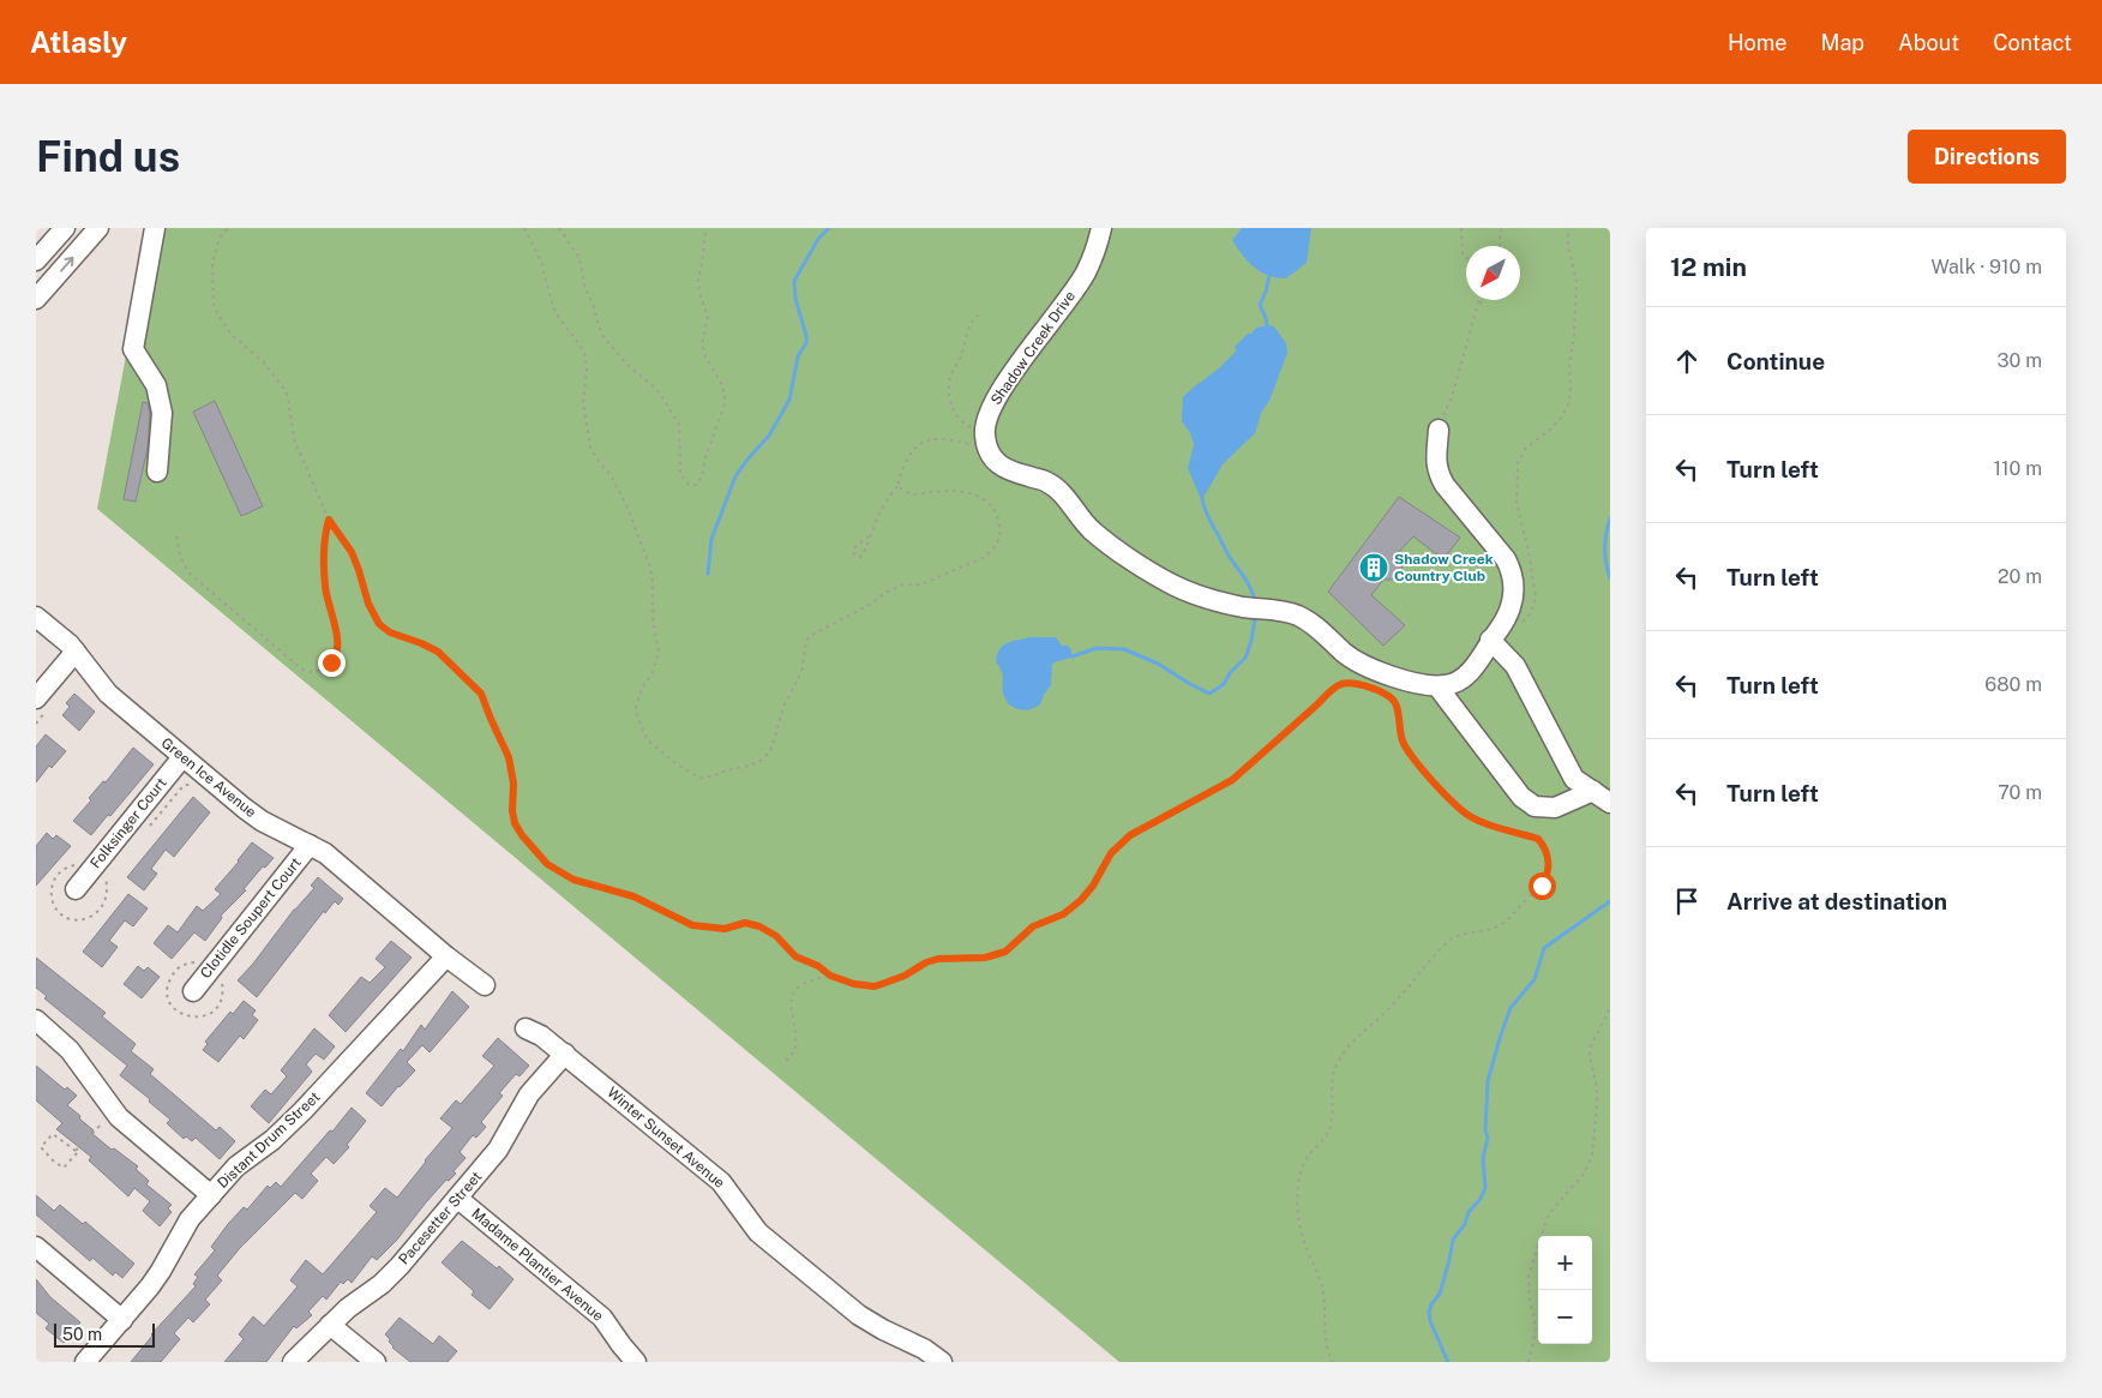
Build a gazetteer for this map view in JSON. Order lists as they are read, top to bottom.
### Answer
{
  "streets": {
    "street": [
      "Shadow Creek Drive",
      "Green Ice Avenue",
      "Folksinger Court",
      "Clotidle Soupert Court",
      "Winter Sunset Avenue",
      "Distant Drum Street",
      "Pacesetter Street",
      "Madame Plantier Avenue"
    ]
  },
  "crossings": [
    ["Green Ice Avenue", "Folksinger Court"],
    ["Green Ice Avenue", "Clotidle Soupert Court"],
    ["Green Ice Avenue", "Distant Drum Street"],
    ["Winter Sunset Avenue", "Pacesetter Street"],
    ["Pacesetter Street", "Madame Plantier Avenue"]
  ],
  "places": {
    "building": ["Shadow Creek Country Club"]
  },
  "scale_bar": "50 m",
  "north": "bottom left",
  "page": {
    "header": "Atlasly",
    "nav": [
      "Home",
      "Map",
      "About",
      "Contact"
    ],
    "buttons": "Directions",
    "title": "Find us",
    "heading": ["12 min", "Walk · 910 m"],
    "list": [
      ["Continue", "30 m"],
      ["Turn left", "110 m"],
      ["Turn left", "20 m"],
      ["Turn left", "680 m"],
      ["Turn left", "70 m"],
      "Arrive at destination"
    ],
    "map_buttons": ["+", "−"],
    "scale": "50 m"
  }
}
